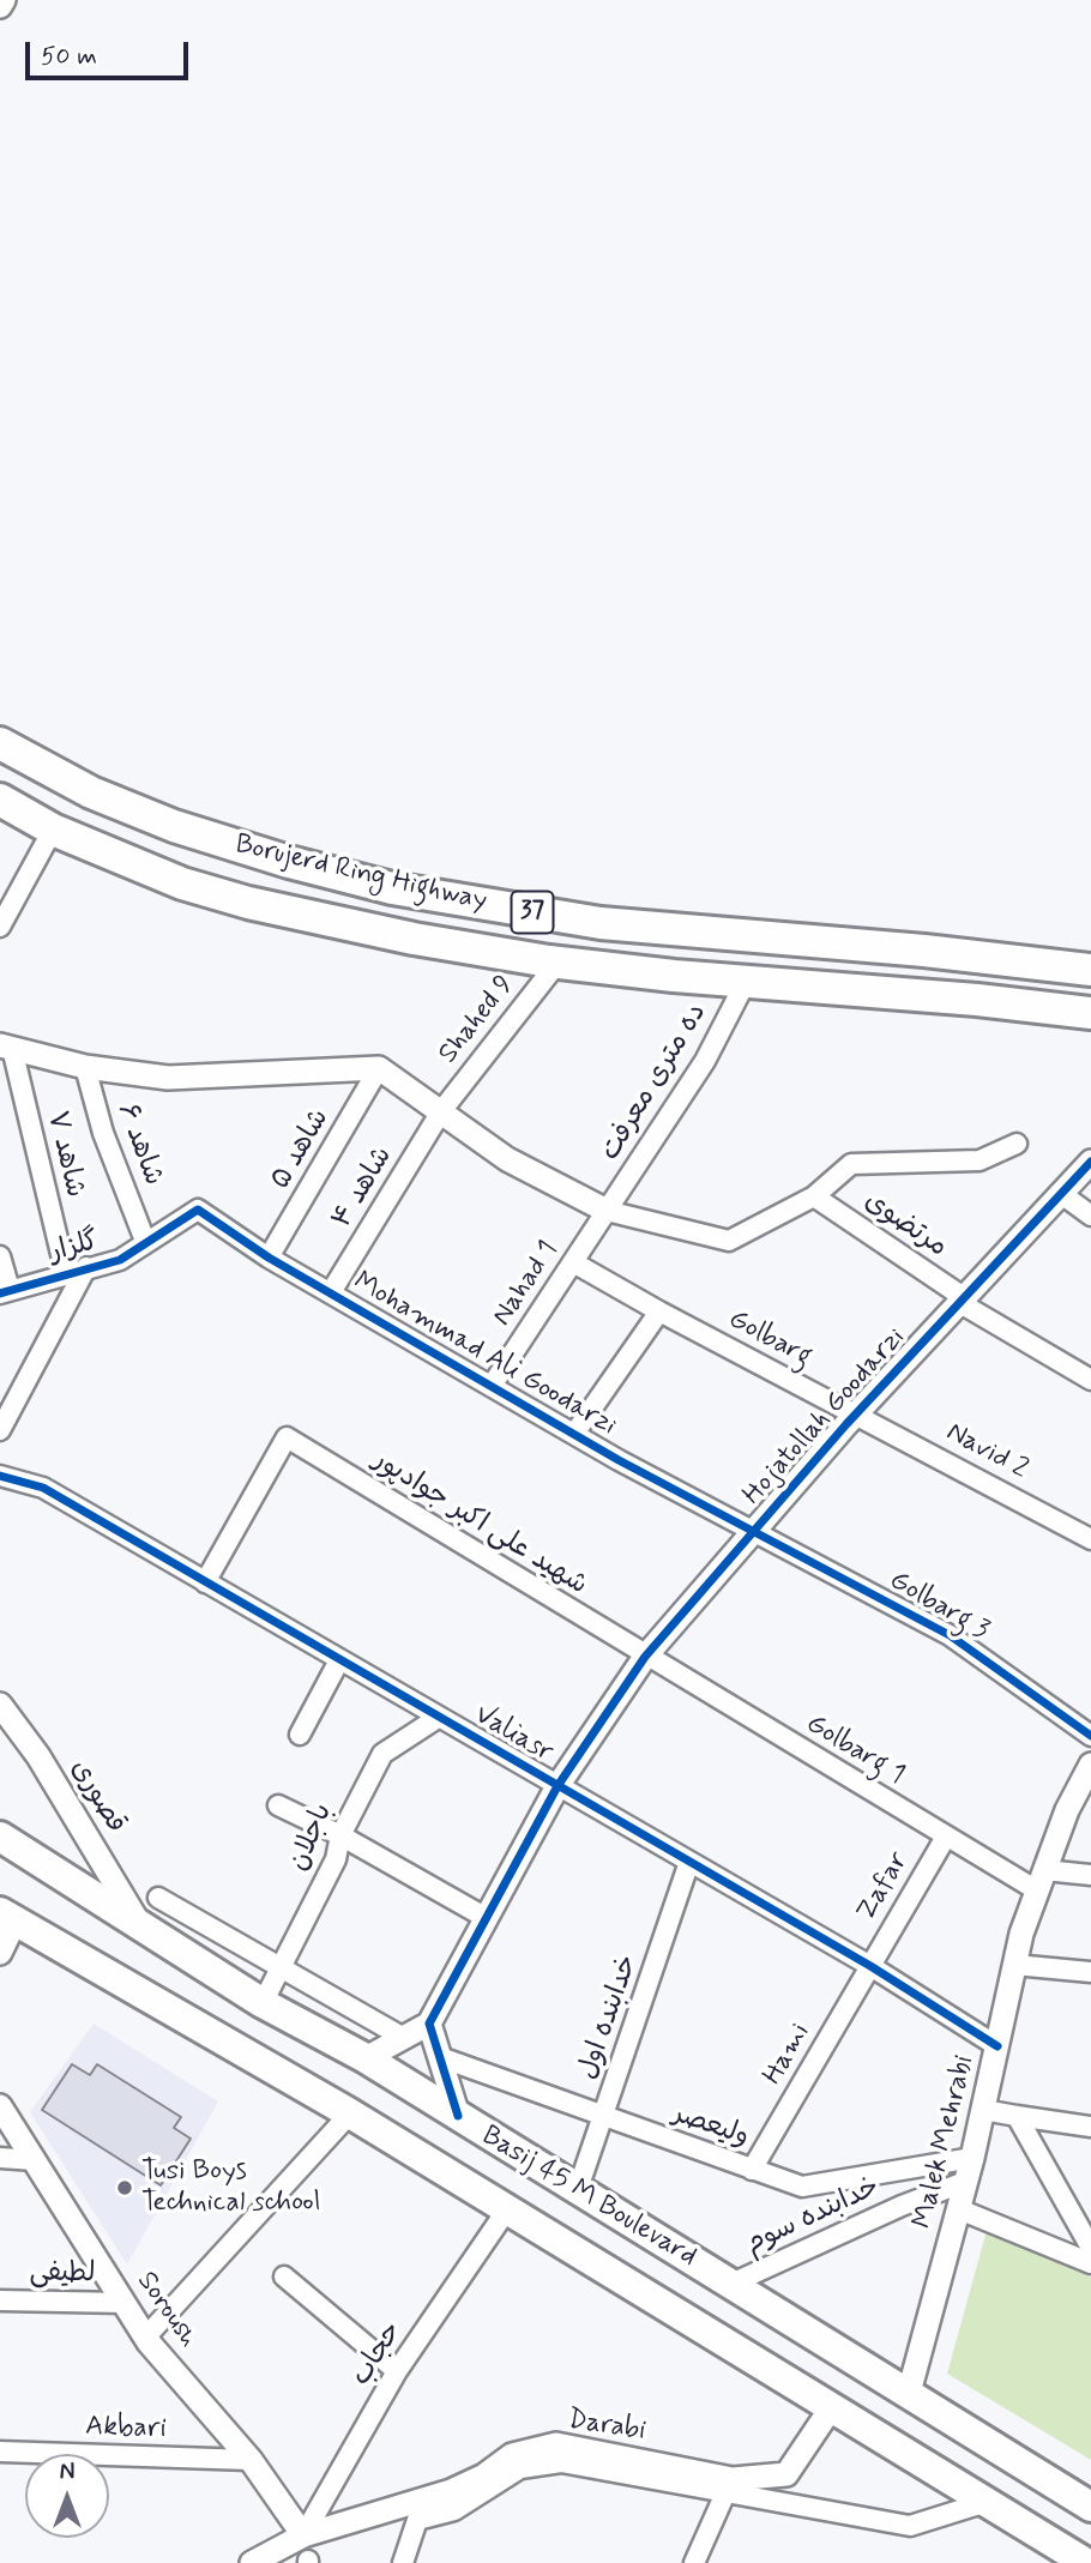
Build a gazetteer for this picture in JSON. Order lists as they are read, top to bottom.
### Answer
{
  "streets": {
    "highway": ["Borujerd Ring Highway", "37"],
    "main road": ["Basij 45 M Boulevard"],
    "street": [
      "Shahed 9",
      "ده متری معرفت",
      "شاهد ۶",
      "شاهد ۵",
      "شاهد ۷",
      "شاهد ۴",
      "مرتضوی",
      "گلزار",
      "Nahad 1",
      "Golbarg",
      "Mohammad Ali Goodarzi",
      "Hojatollah Goodarzi",
      "Navid 2",
      "شهید علی اکبر جوادپور",
      "Golbarg 3",
      "Valiasr",
      "Golbarg 1",
      "قصوری",
      "باجلان",
      "Zafar",
      "خدابنده اول",
      "Hami",
      "ولیعصر",
      "Malek Mehrabi",
      "خدابنده سوم",
      "لطیفی",
      "Soroush",
      "حجاب",
      "Darabi",
      "Akbari"
    ]
  },
  "crossings": [
    ["Borujerd Ring Highway", "Shahed 9"],
    ["Borujerd Ring Highway", "ده متری معرفت"],
    ["Shahed 9", "شاهد ۴"],
    ["ده متری معرفت", "Nahad 1"],
    ["شاهد ۶", "گلزار"],
    ["شاهد ۵", "Mohammad Ali Goodarzi"],
    ["شاهد ۷", "گلزار"],
    ["شاهد ۴", "Mohammad Ali Goodarzi"],
    ["مرتضوی", "Hojatollah Goodarzi"],
    ["گلزار", "Mohammad Ali Goodarzi"],
    ["Nahad 1", "Golbarg"],
    ["Nahad 1", "Mohammad Ali Goodarzi"],
    ["Golbarg", "Hojatollah Goodarzi"],
    ["Golbarg", "Navid 2"],
    ["Mohammad Ali Goodarzi", "Hojatollah Goodarzi"],
    ["Mohammad Ali Goodarzi", "Golbarg 3"],
    ["Hojatollah Goodarzi", "Navid 2"],
    ["Hojatollah Goodarzi", "شهید علی اکبر جوادپور"],
    ["Hojatollah Goodarzi", "Golbarg 3"],
    ["Hojatollah Goodarzi", "Valiasr"],
    ["Hojatollah Goodarzi", "Golbarg 1"],
    ["شهید علی اکبر جوادپور", "Valiasr"],
    ["شهید علی اکبر جوادپور", "Golbarg 1"],
    ["Valiasr", "باجلان"],
    ["Valiasr", "Zafar"],
    ["Valiasr", "خدابنده اول"],
    ["Valiasr", "Hami"],
    ["Valiasr", "Malek Mehrabi"],
    ["Golbarg 1", "Zafar"],
    ["Golbarg 1", "Malek Mehrabi"],
    ["قصوری", "Basij 45 M Boulevard"],
    ["باجلان", "Basij 45 M Boulevard"],
    ["Zafar", "Hami"],
    ["خدابنده اول", "ولیعصر"],
    ["خدابنده اول", "Basij 45 M Boulevard"],
    ["Hami", "ولیعصر"],
    ["ولیعصر", "Malek Mehrabi"],
    ["Malek Mehrabi", "Basij 45 M Boulevard"],
    ["Malek Mehrabi", "خدابنده سوم"],
    ["Basij 45 M Boulevard", "خدابنده سوم"],
    ["Basij 45 M Boulevard", "حجاب"],
    ["Basij 45 M Boulevard", "Darabi"],
    ["لطیفی", "Soroush"],
    ["Soroush", "حجاب"],
    ["Soroush", "Darabi"],
    ["Soroush", "Akbari"],
    ["حجاب", "Darabi"]
  ],
  "places": ["Tusi Boys Technical school"],
  "scale_bar": "50 m",
  "north": "top"
}
